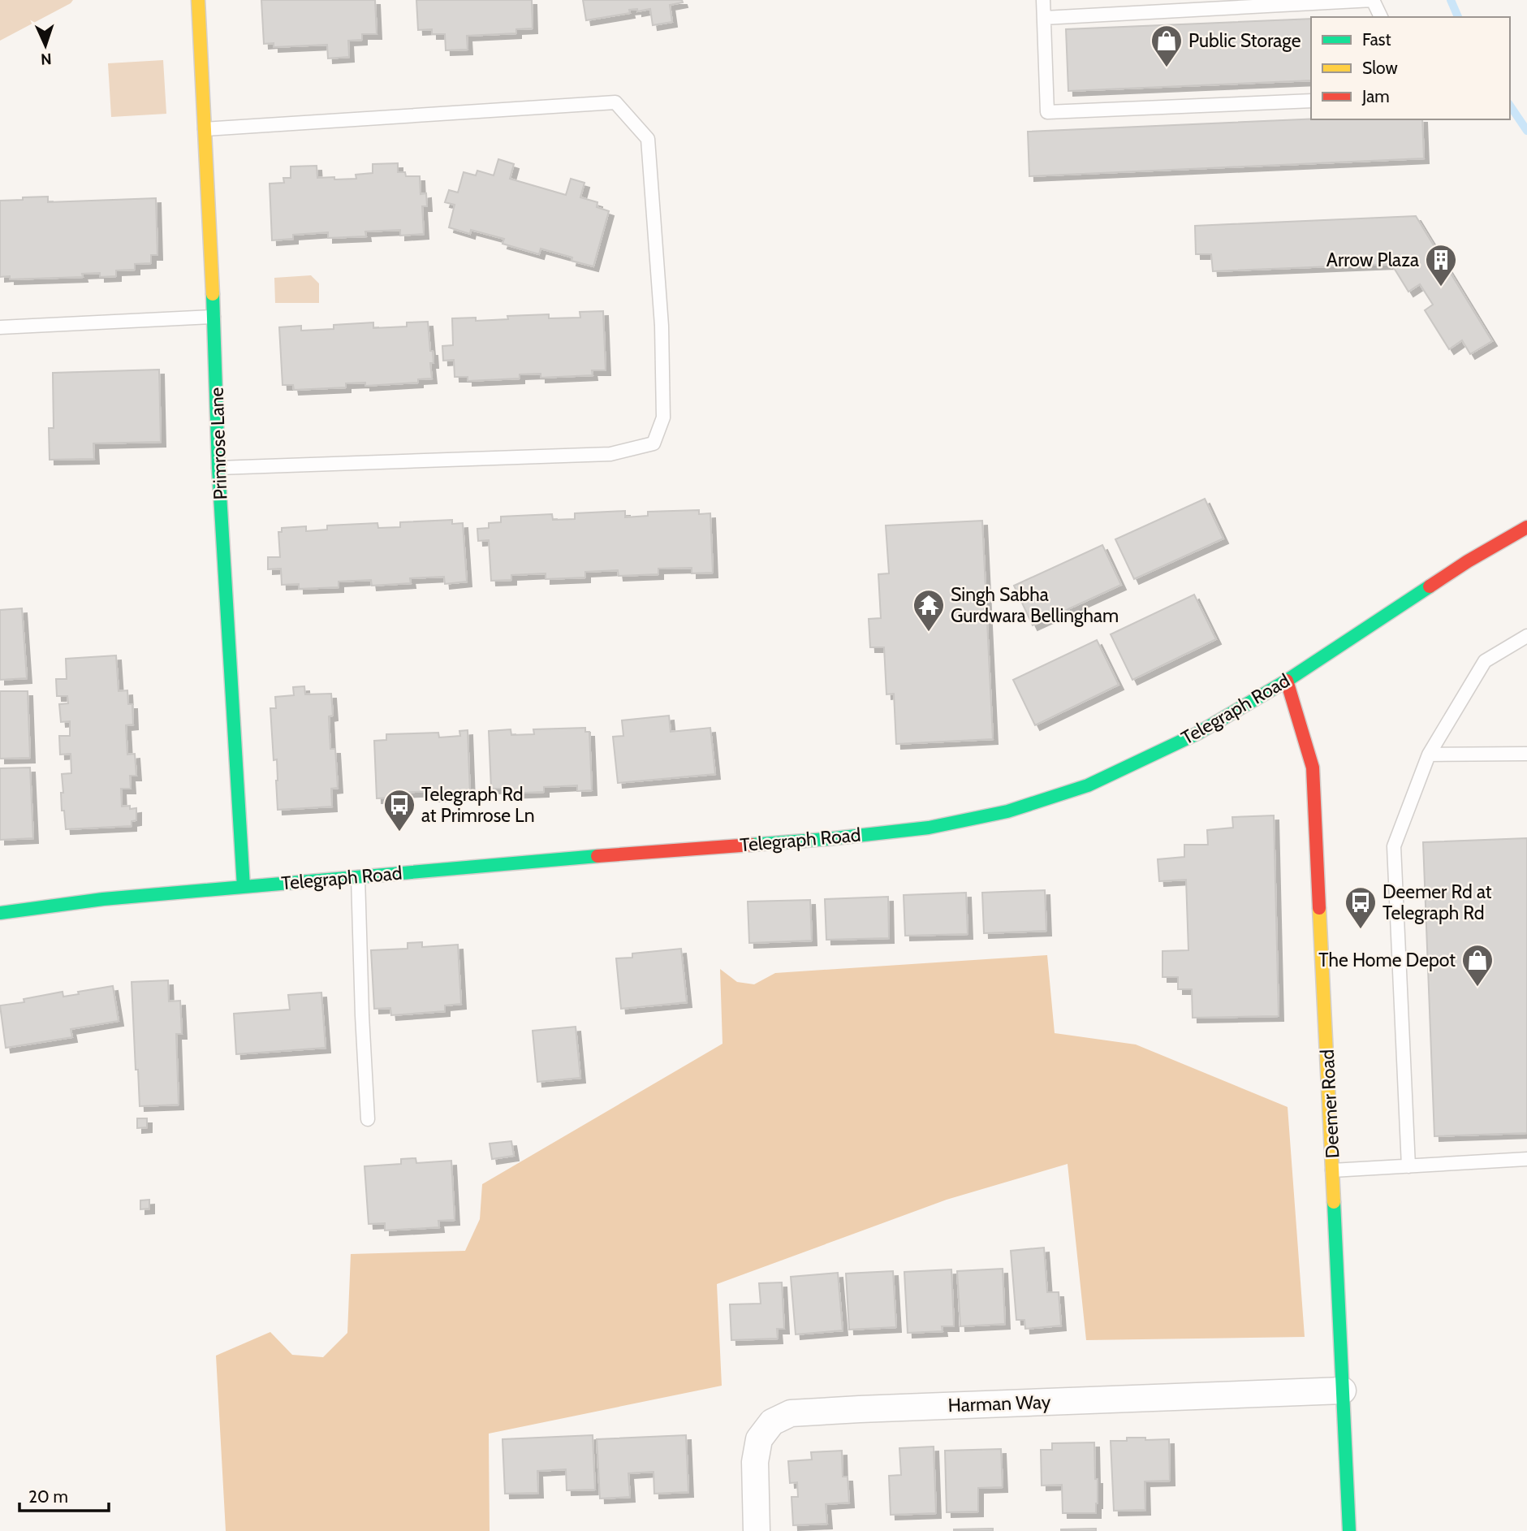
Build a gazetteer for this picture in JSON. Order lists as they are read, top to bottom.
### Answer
{
  "streets": {
    "street": [
      "Primrose Lane",
      "Telegraph Road",
      "Deemer Road",
      "Harman Way"
    ]
  },
  "crossings": [
    ["Primrose Lane", "Telegraph Road"],
    ["Telegraph Road", "Deemer Road"],
    ["Deemer Road", "Harman Way"]
  ],
  "places": {
    "shop": ["Public Storage", "The Home Depot"],
    "building": ["Arrow Plaza"],
    "temple": ["Singh Sabha Gurdwara Bellingham"],
    "bus stop": ["Telegraph Rd at Primrose Ln", "Deemer Rd at Telegraph Rd"]
  },
  "legend": ["Fast", "Slow", "Jam"],
  "scale_bar": "20 m",
  "north": "bottom"
}
